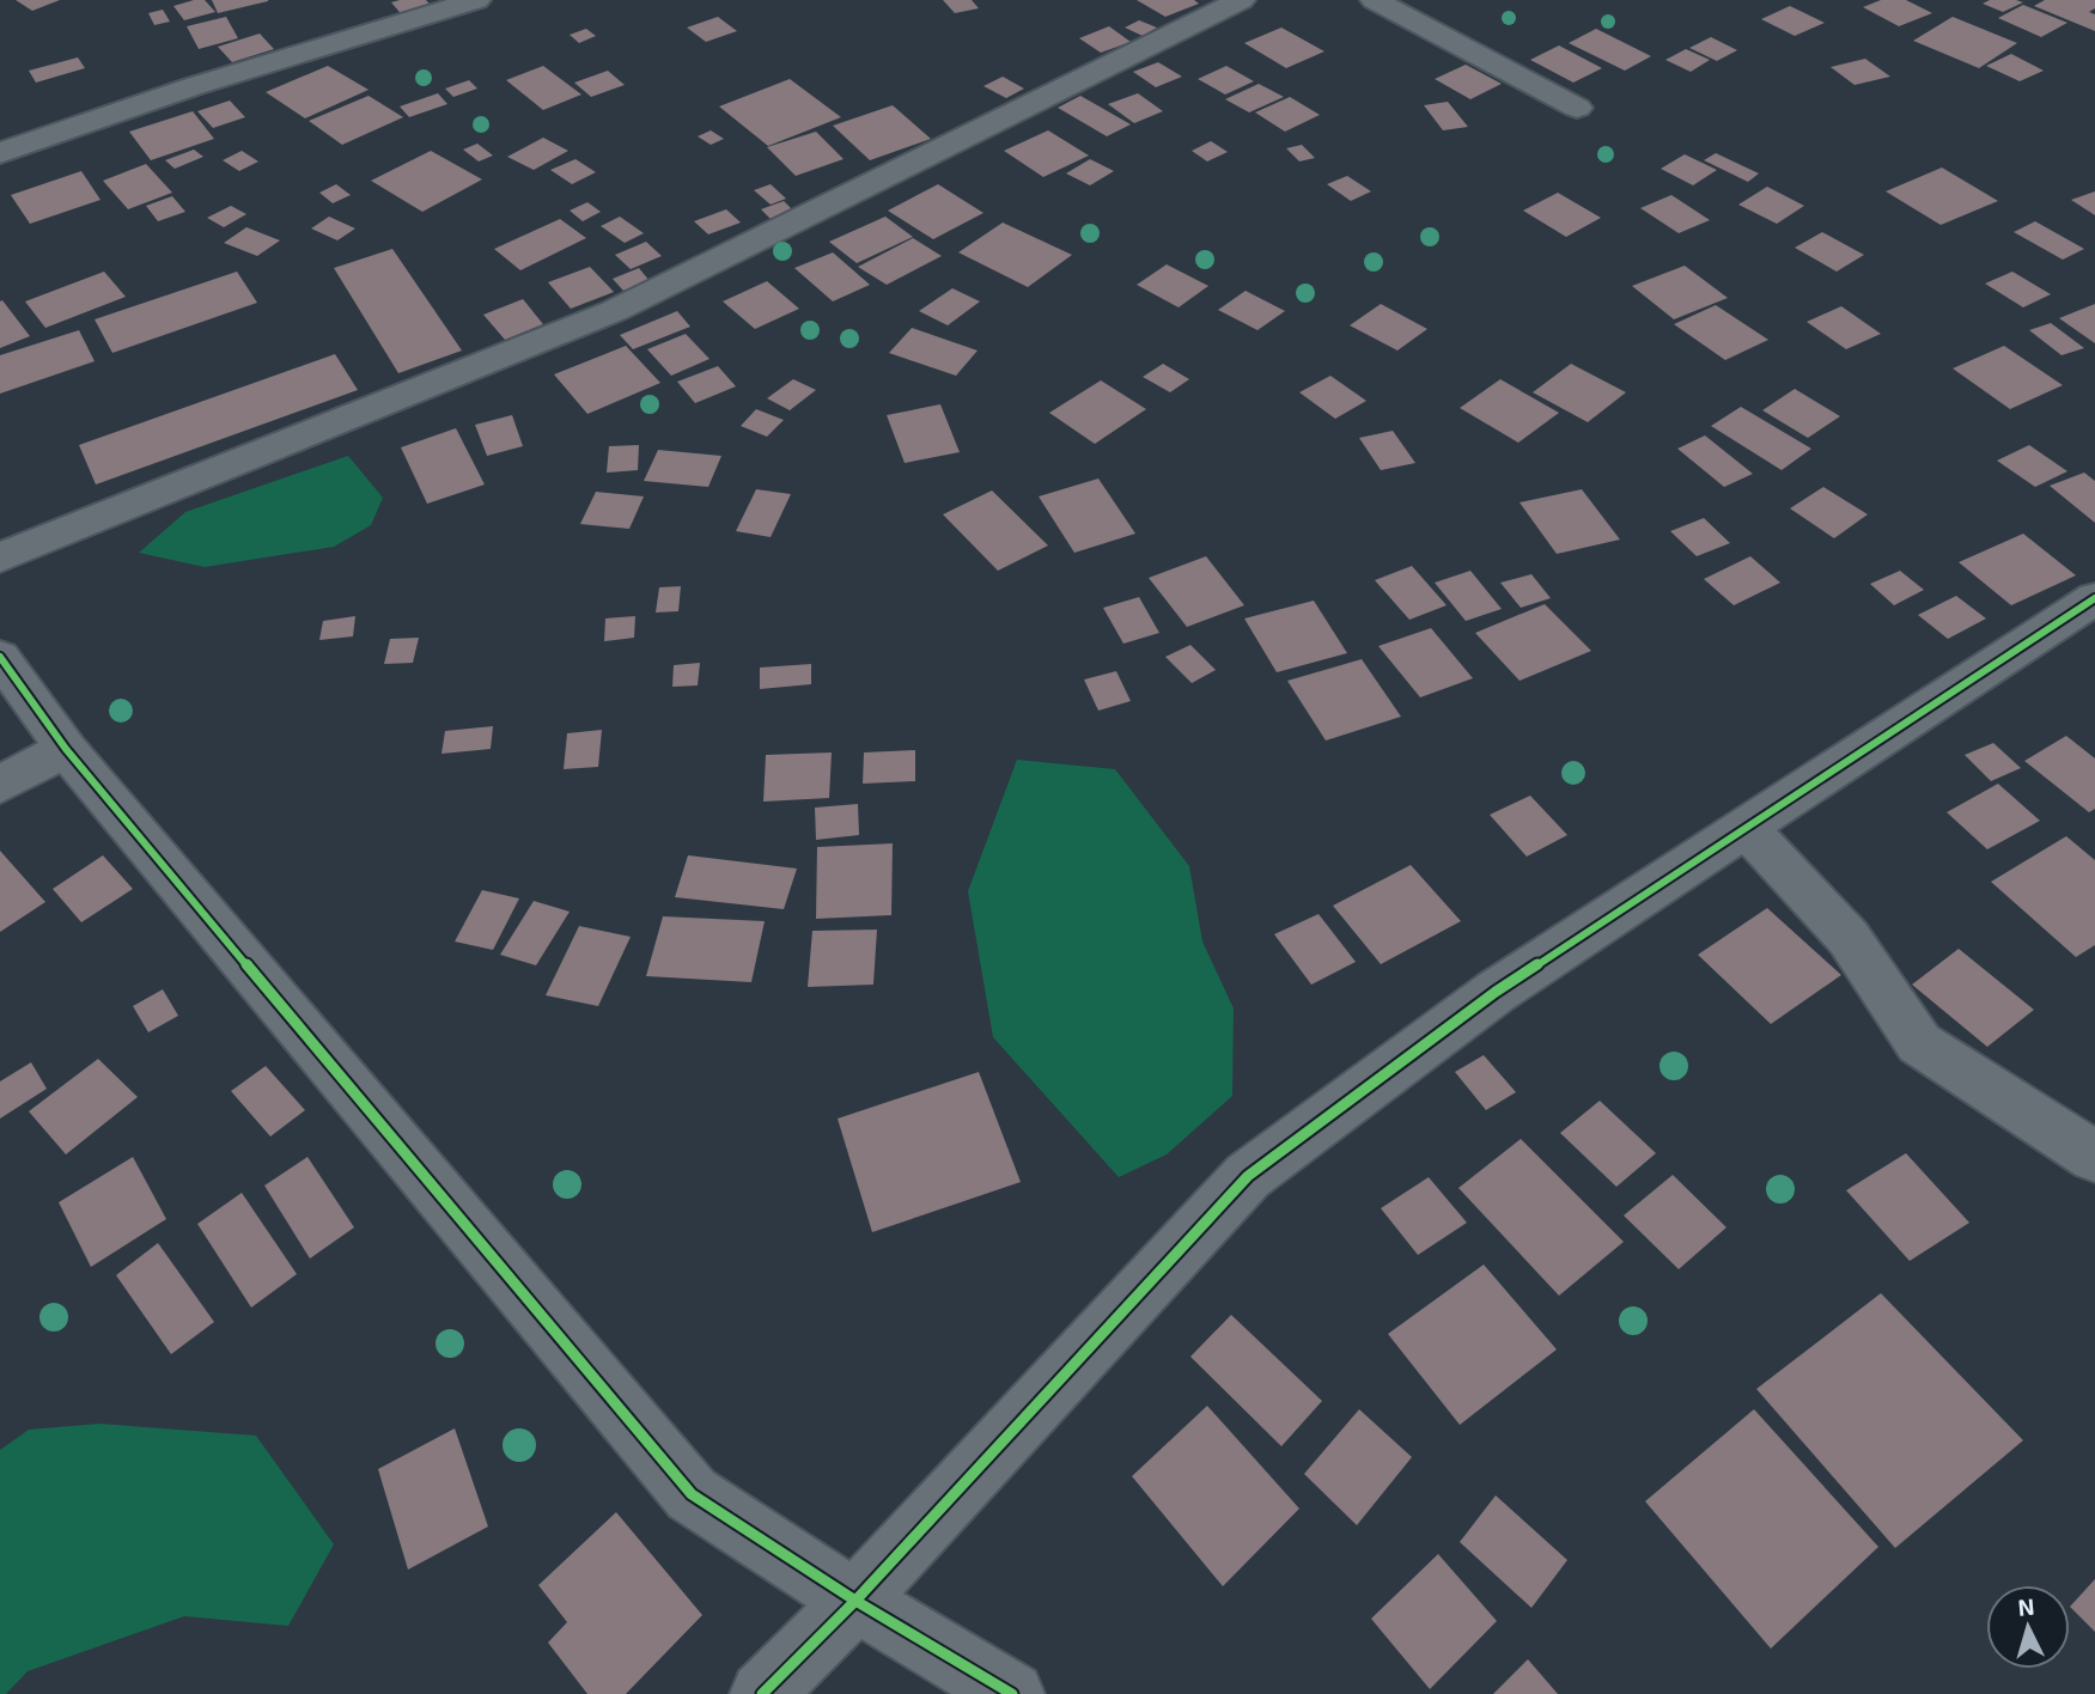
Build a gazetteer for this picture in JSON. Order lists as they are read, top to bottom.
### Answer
{
  "north": "top"
}
